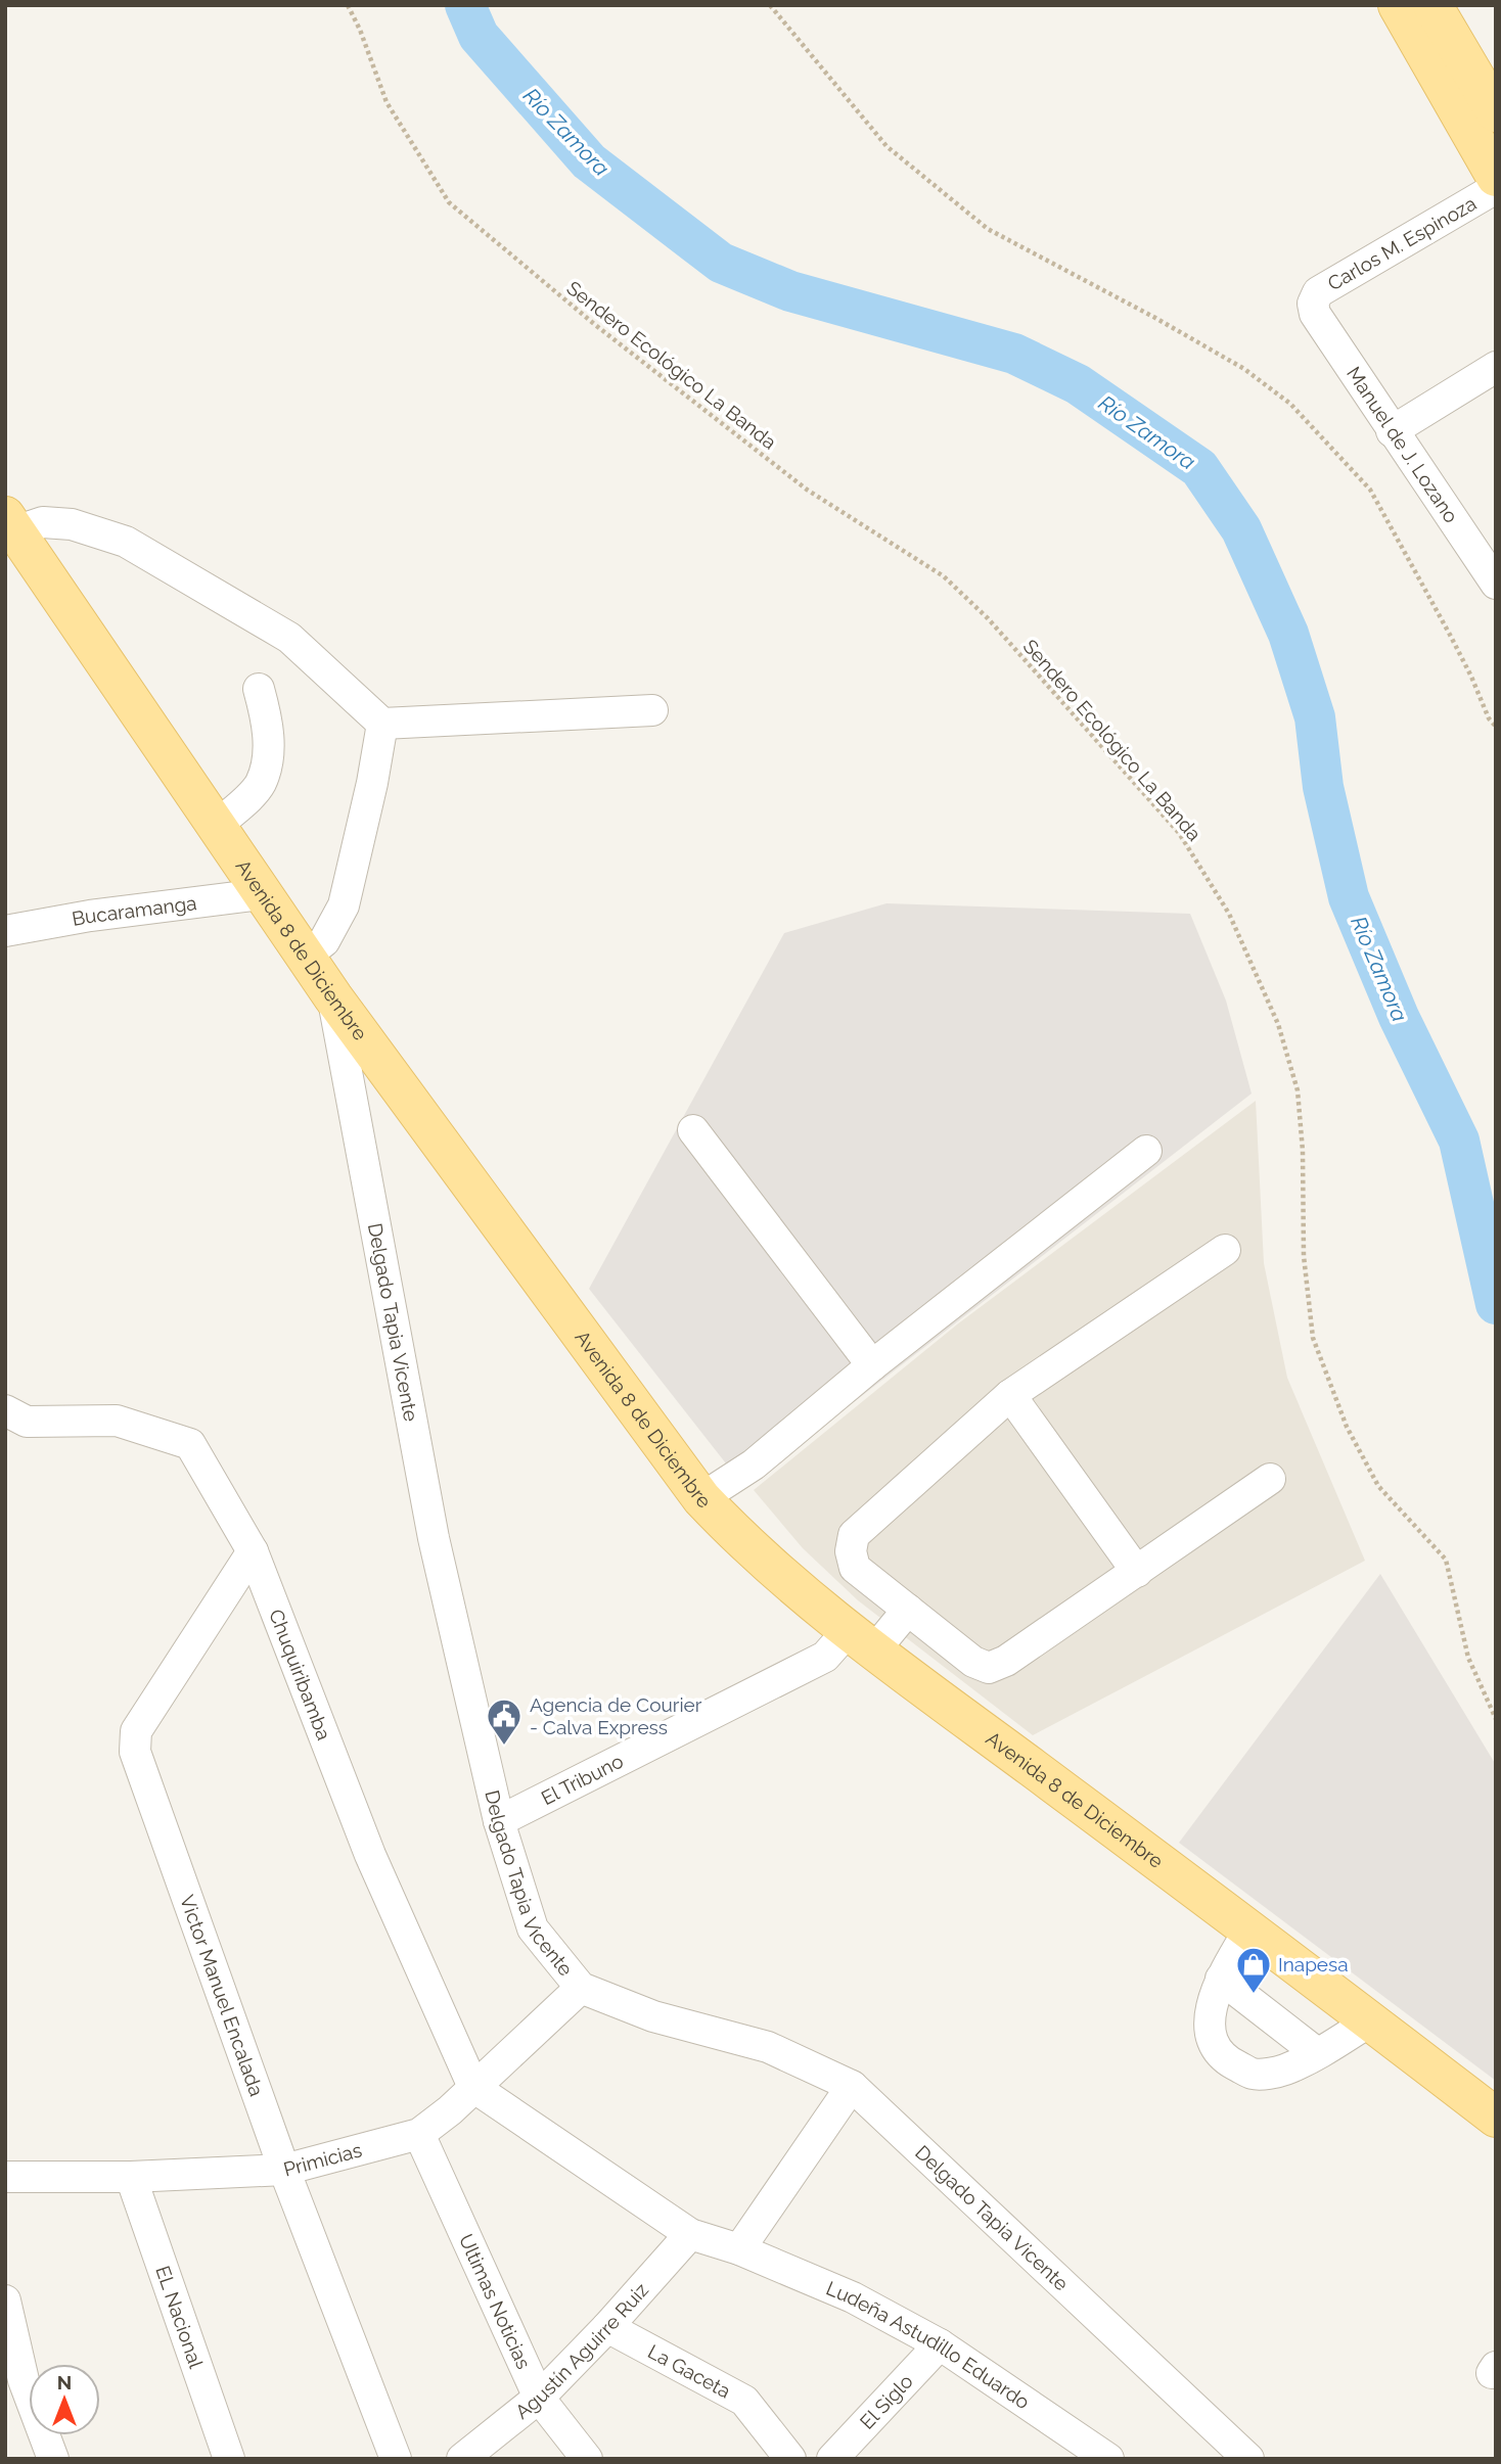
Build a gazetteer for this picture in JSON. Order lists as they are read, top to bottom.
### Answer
{
  "streets": {
    "main road": ["Avenida 8 de Diciembre"],
    "street": [
      "Carlos M. Espinoza",
      "Manuel de J. Lozano",
      "Bucaramanga",
      "Delgado Tapia Vicente",
      "Chuquiribamba",
      "El Tribuno",
      "Victor Manuel Encalada",
      "Primicias",
      "Ultimas Noticias",
      "EL Nacional",
      "Ludeña Astudillo Eduardo",
      "Agustín Aguirre Ruiz",
      "La Gaceta",
      "El Siglo"
    ],
    "path": ["Sendero Ecológico La Banda"]
  },
  "crossings": [
    ["Carlos M. Espinoza", "Manuel de J. Lozano"],
    ["Bucaramanga", "Avenida 8 de Diciembre"],
    ["Avenida 8 de Diciembre", "Delgado Tapia Vicente"],
    ["Avenida 8 de Diciembre", "El Tribuno"],
    ["Delgado Tapia Vicente", "El Tribuno"],
    ["Delgado Tapia Vicente", "Primicias"],
    ["Chuquiribamba", "Victor Manuel Encalada"],
    ["Chuquiribamba", "Primicias"],
    ["Victor Manuel Encalada", "Primicias"],
    ["Primicias", "Ultimas Noticias"],
    ["Primicias", "EL Nacional"],
    ["Ultimas Noticias", "Agustín Aguirre Ruiz"],
    ["Ludeña Astudillo Eduardo", "Agustín Aguirre Ruiz"],
    ["Ludeña Astudillo Eduardo", "El Siglo"],
    ["Agustín Aguirre Ruiz", "La Gaceta"]
  ],
  "water": ["Río Zamora"],
  "places": {
    "public building": ["Agencia de Courier - Calva Express"],
    "shop": ["Inapesa"]
  },
  "north": "top"
}
